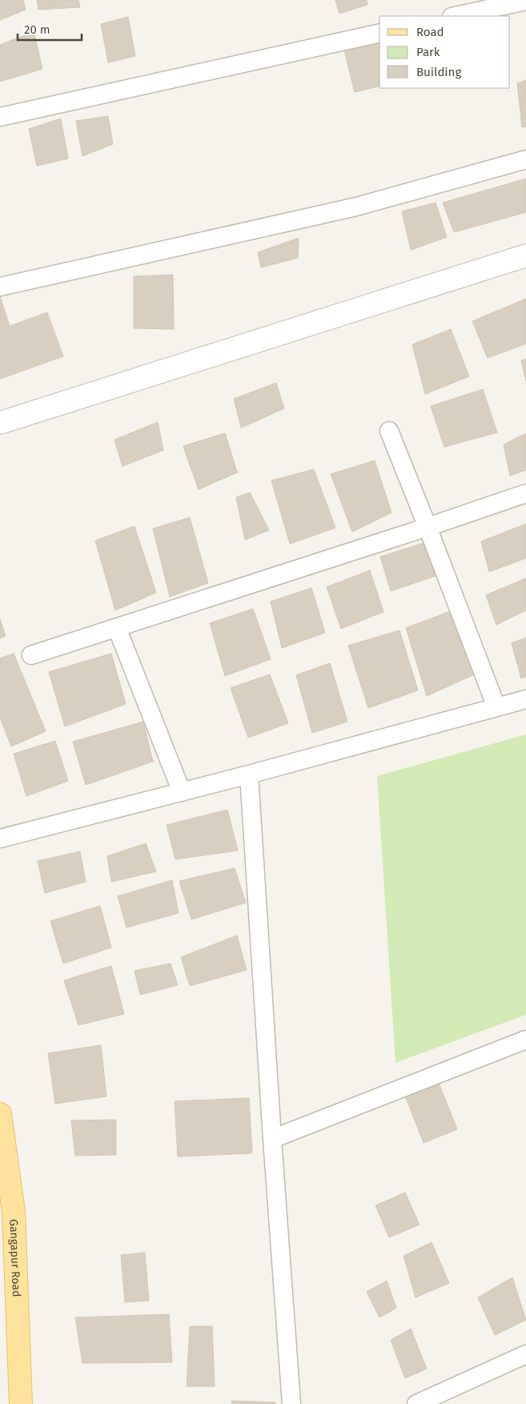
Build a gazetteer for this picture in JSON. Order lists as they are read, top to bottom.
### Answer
{
  "streets": {
    "main road": ["Gangapur Road"]
  },
  "legend": ["Road", "Park", "Building"],
  "scale_bar": "20 m"
}
